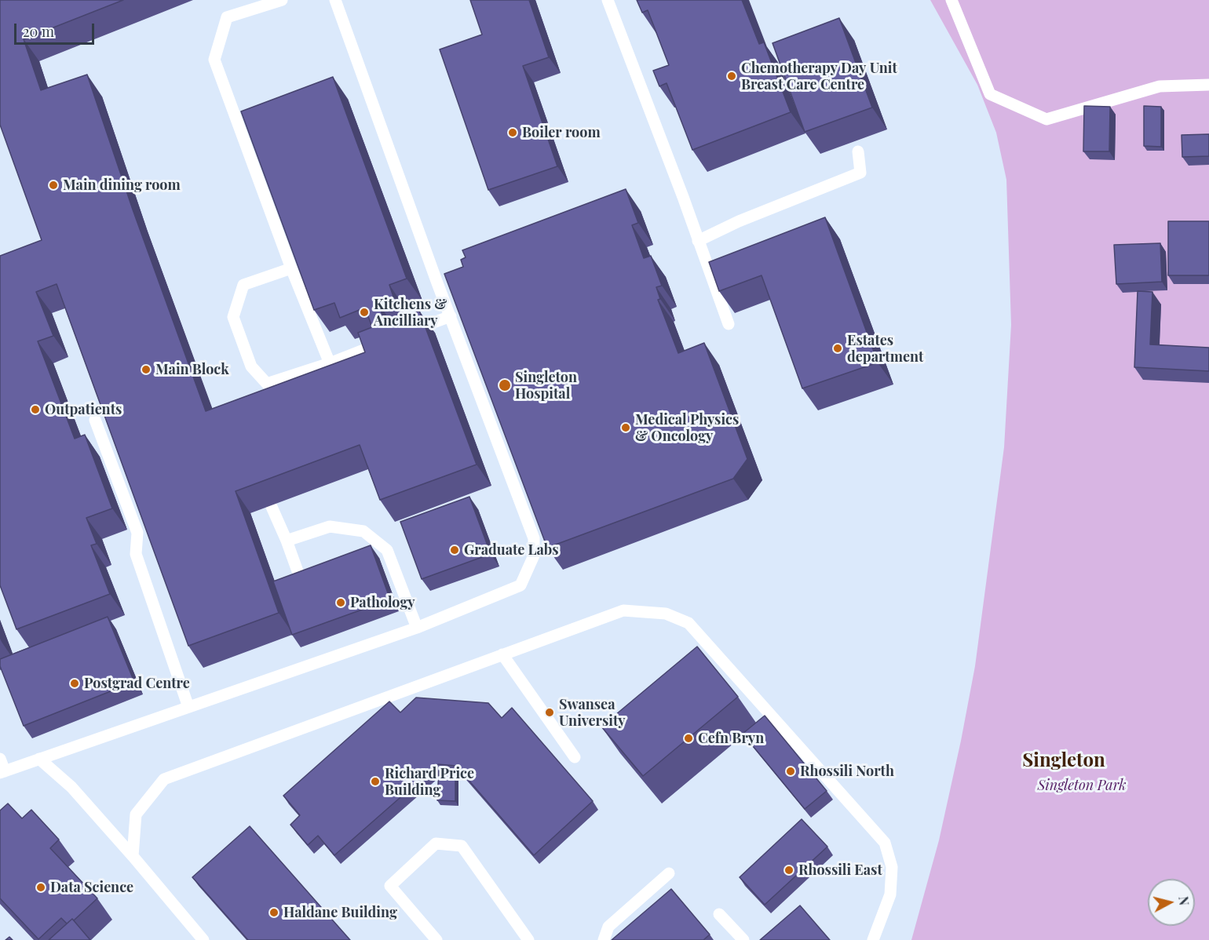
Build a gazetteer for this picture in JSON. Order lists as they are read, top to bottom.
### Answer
{
  "districts": ["Singleton"],
  "parks": ["Singleton Park"],
  "places": [
    "Chemotherapy Day Unit Breast Care Centre",
    "Boiler room",
    "Main dining room",
    "Kitchens & Ancilliary",
    "Estates department",
    "Main Block",
    "Singleton Hospital",
    "Outpatients",
    "Medical Physics & Oncology",
    "Graduate Labs",
    "Pathology",
    "Postgrad Centre",
    "Swansea University",
    "Cefn Bryn",
    "Rhossili North",
    "Richard Price Building",
    "Rhossili East",
    "Data Science",
    "Haldane Building"
  ],
  "scale_bar": "20 m",
  "north": "right"
}
